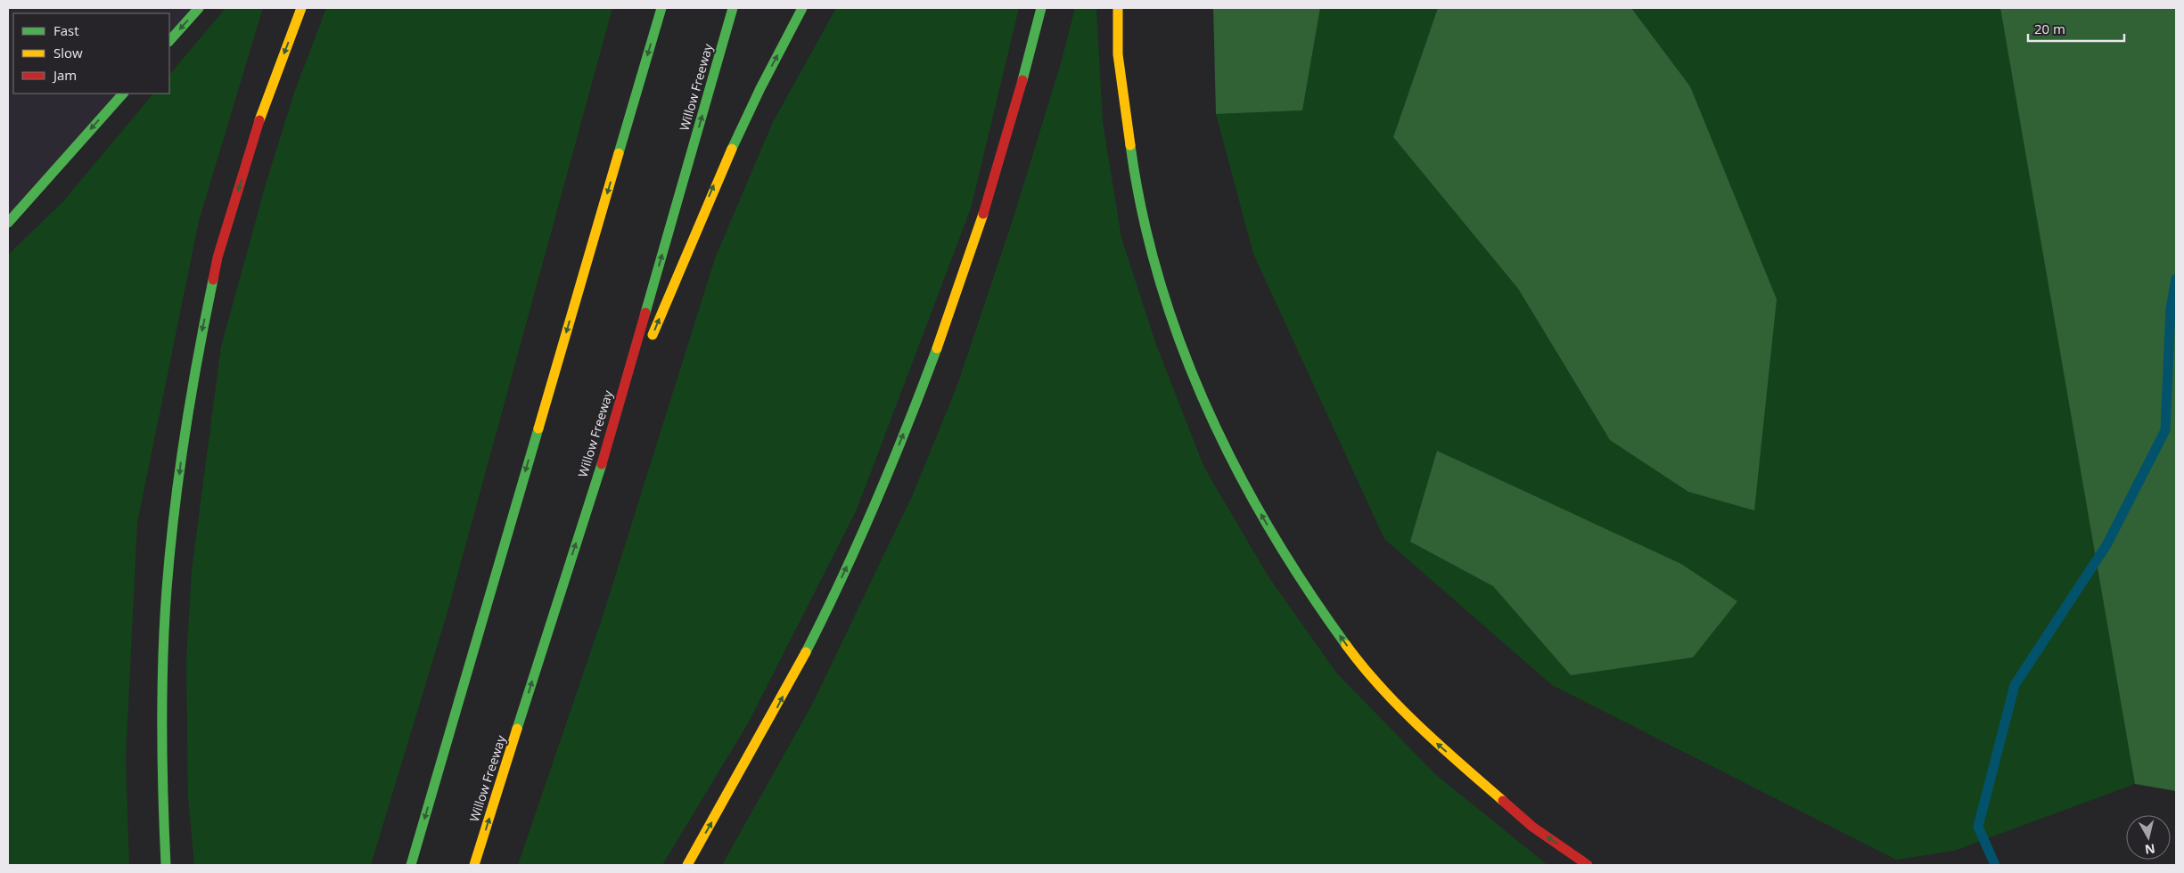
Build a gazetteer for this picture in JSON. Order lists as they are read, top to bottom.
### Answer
{
  "streets": {
    "highway": ["Willow Freeway"]
  },
  "legend": ["Fast", "Slow", "Jam"],
  "scale_bar": "20 m",
  "north": "bottom"
}
